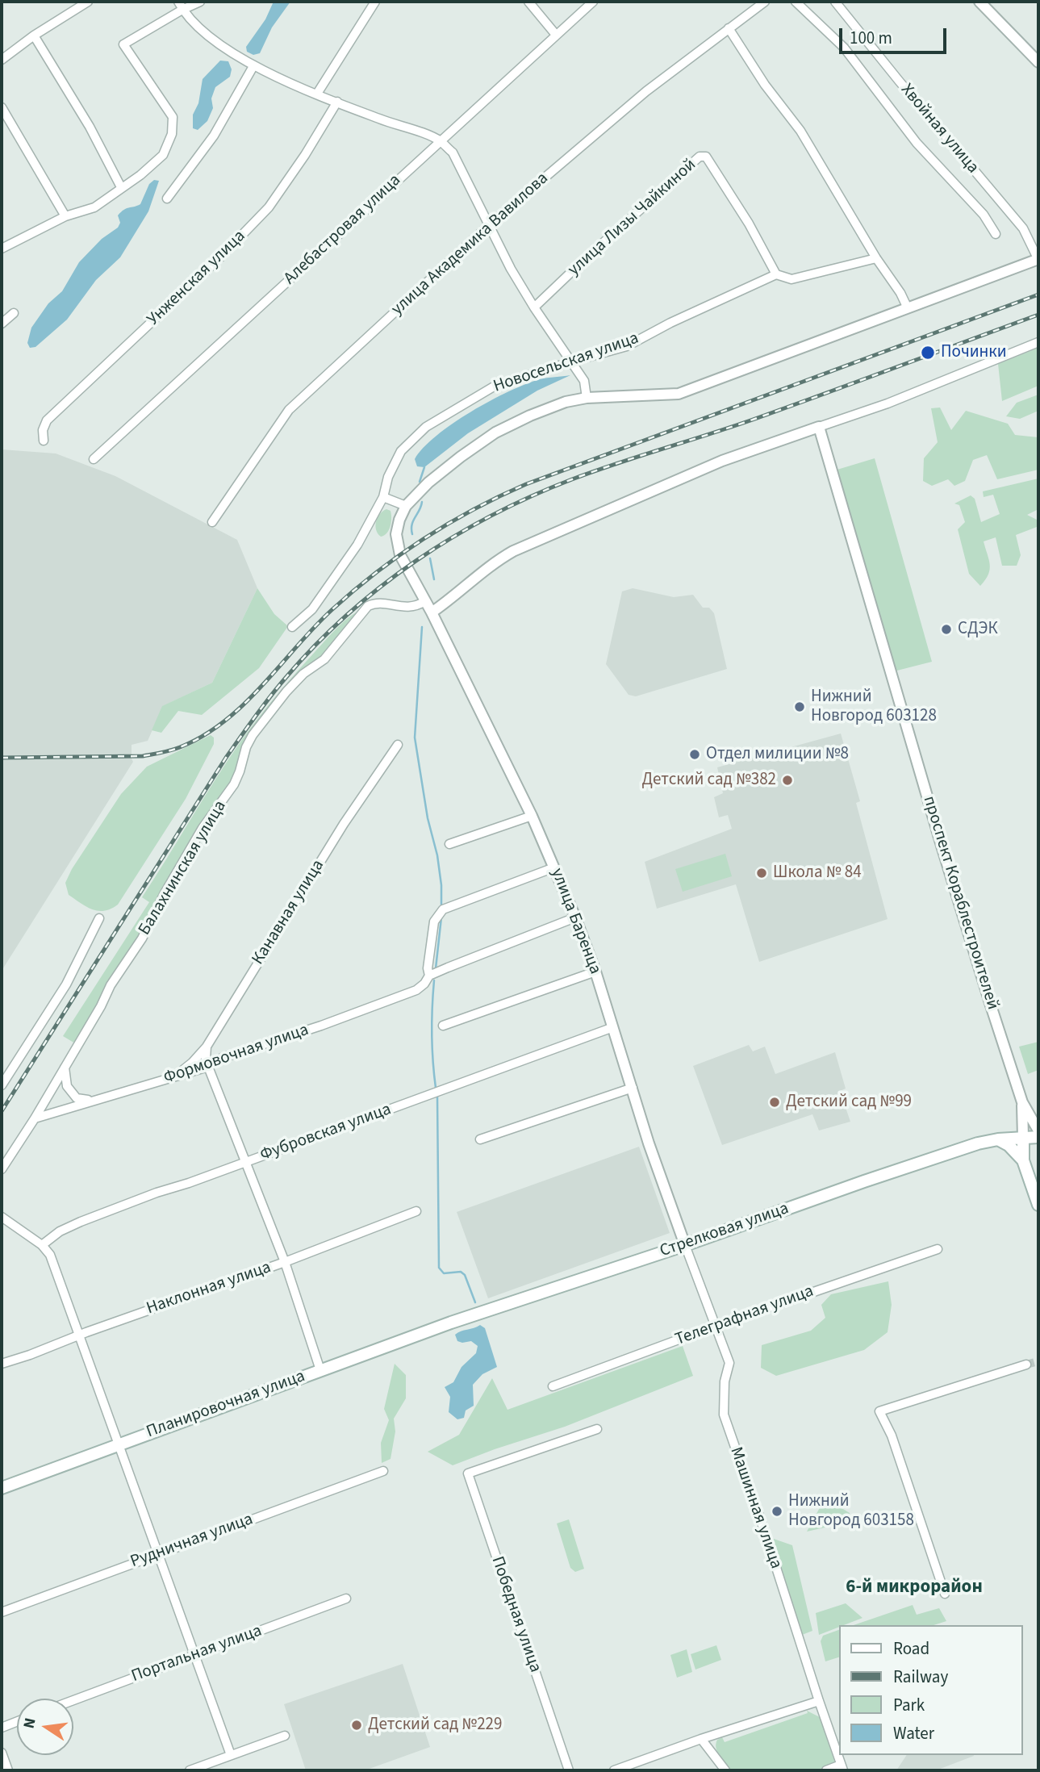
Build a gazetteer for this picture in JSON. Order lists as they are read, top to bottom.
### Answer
{
  "streets": {
    "main road": ["Стрелковая улица", "Планировочная улица"],
    "street": [
      "Хвойная улица",
      "улица Лизы Чайкиной",
      "Алебастровая улица",
      "улица Академика Вавилова",
      "Унженская улица",
      "Новосельская улица",
      "Балахнинская улица",
      "проспект Кораблестроителей",
      "Канавная улица",
      "улица Баренца",
      "Формовочная улица",
      "Фубровская улица",
      "Наклонная улица",
      "Телеграфная улица",
      "Машинная улица",
      "Рудничная улица",
      "Победная улица",
      "Портальная улица"
    ]
  },
  "crossings": [
    ["улица Лизы Чайкиной", "Новосельская улица"],
    ["Балахнинская улица", "улица Баренца"],
    ["Балахнинская улица", "Формовочная улица"],
    ["Канавная улица", "Формовочная улица"],
    ["улица Баренца", "Формовочная улица"],
    ["улица Баренца", "Фубровская улица"],
    ["улица Баренца", "Стрелковая улица"],
    ["улица Баренца", "Машинная улица"],
    ["Стрелковая улица", "Планировочная улица"],
    ["Стрелковая улица", "Машинная улица"],
    ["Телеграфная улица", "Машинная улица"]
  ],
  "districts": ["6-й микрорайон"],
  "places": [
    "Починки",
    "СДЭК",
    "Нижний Новгород 603128",
    "Отдел милиции №8",
    "Детский сад №382",
    "Школа № 84",
    "Детский сад №99",
    "Нижний Новгород 603158",
    "Детский сад №229"
  ],
  "legend": [
    "Road",
    "Railway",
    "Park",
    "Water"
  ],
  "scale_bar": "100 m",
  "north": "left"
}
